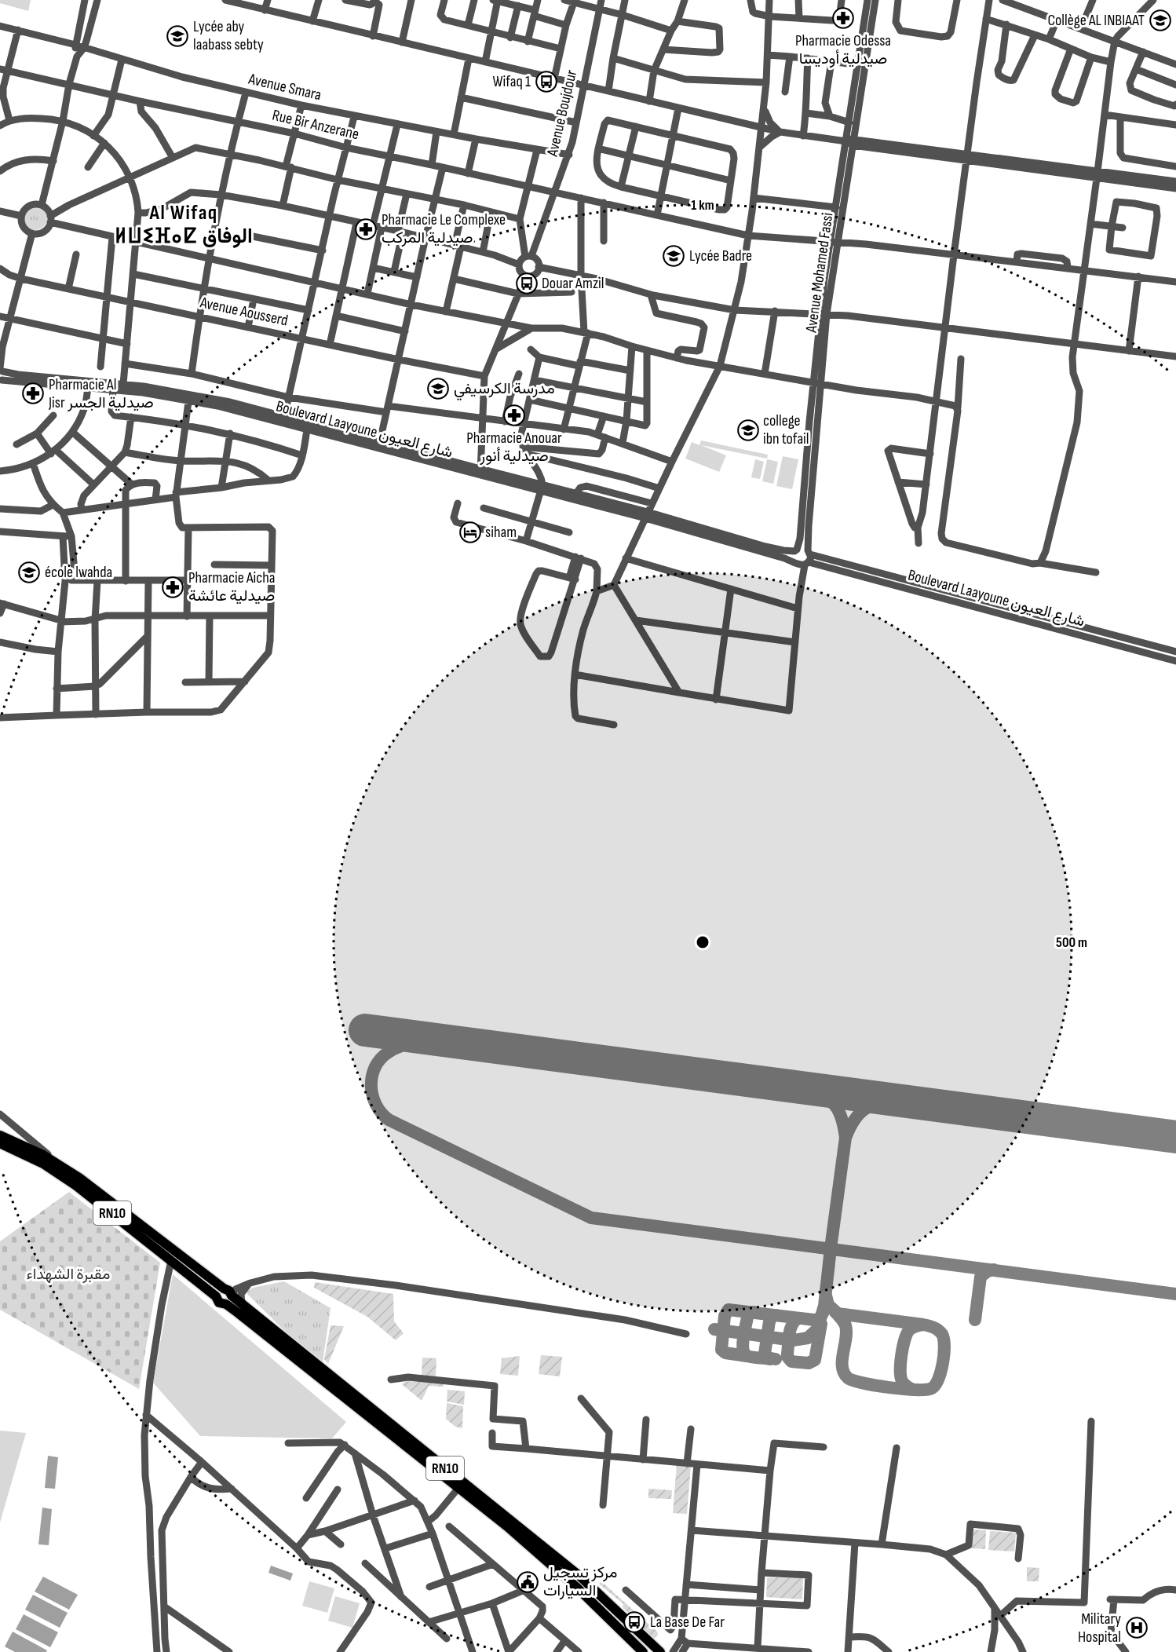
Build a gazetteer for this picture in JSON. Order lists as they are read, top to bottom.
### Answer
{
  "streets": {
    "main road": ["RN10"],
    "street": [
      "Avenue Smara",
      "Avenue Boujdour",
      "Rue Bir Anzerane",
      "Avenue Mohamed Fassi",
      "Avenue Aousserd",
      "Boulevard Laayoune شارع العيون"
    ]
  },
  "crossings": [
    ["Avenue Smara", "Avenue Boujdour"],
    ["Avenue Boujdour", "Rue Bir Anzerane"],
    ["Rue Bir Anzerane", "Avenue Mohamed Fassi"],
    ["Avenue Mohamed Fassi", "Boulevard Laayoune شارع العيون"]
  ],
  "districts": ["Al Wifaq ⵍⵡⵉⴼⴰⵇ الوفاق"],
  "parks": ["مقبرة الشهداء"],
  "places": {
    "pharmacy": [
      "Pharmacie Odessa صيدلية أوديسا",
      "Pharmacie Le Complexe صيدلية المركب",
      "Pharmacie Al Jisr صيدلية الجسر",
      "Pharmacie Anouar صيدلية أنور",
      "Pharmacie Aicha صيدلية عائشة"
    ],
    "school or university": [
      "Collège AL INBIAAT",
      "Lycée aby laabass sebty",
      "Lycée Badre",
      "مدرسة الكرسيفي",
      "college ibn tofail",
      "école lwahda"
    ],
    "bus stop": ["Wifaq 1", "Douar Amzil", "La Base De Far"],
    "hotel": ["siham"],
    "public building": ["مركز تسجيل السيارات"],
    "hospital": ["Military Hospital"]
  },
  "rings": ["1 km", "500 m"]
}
